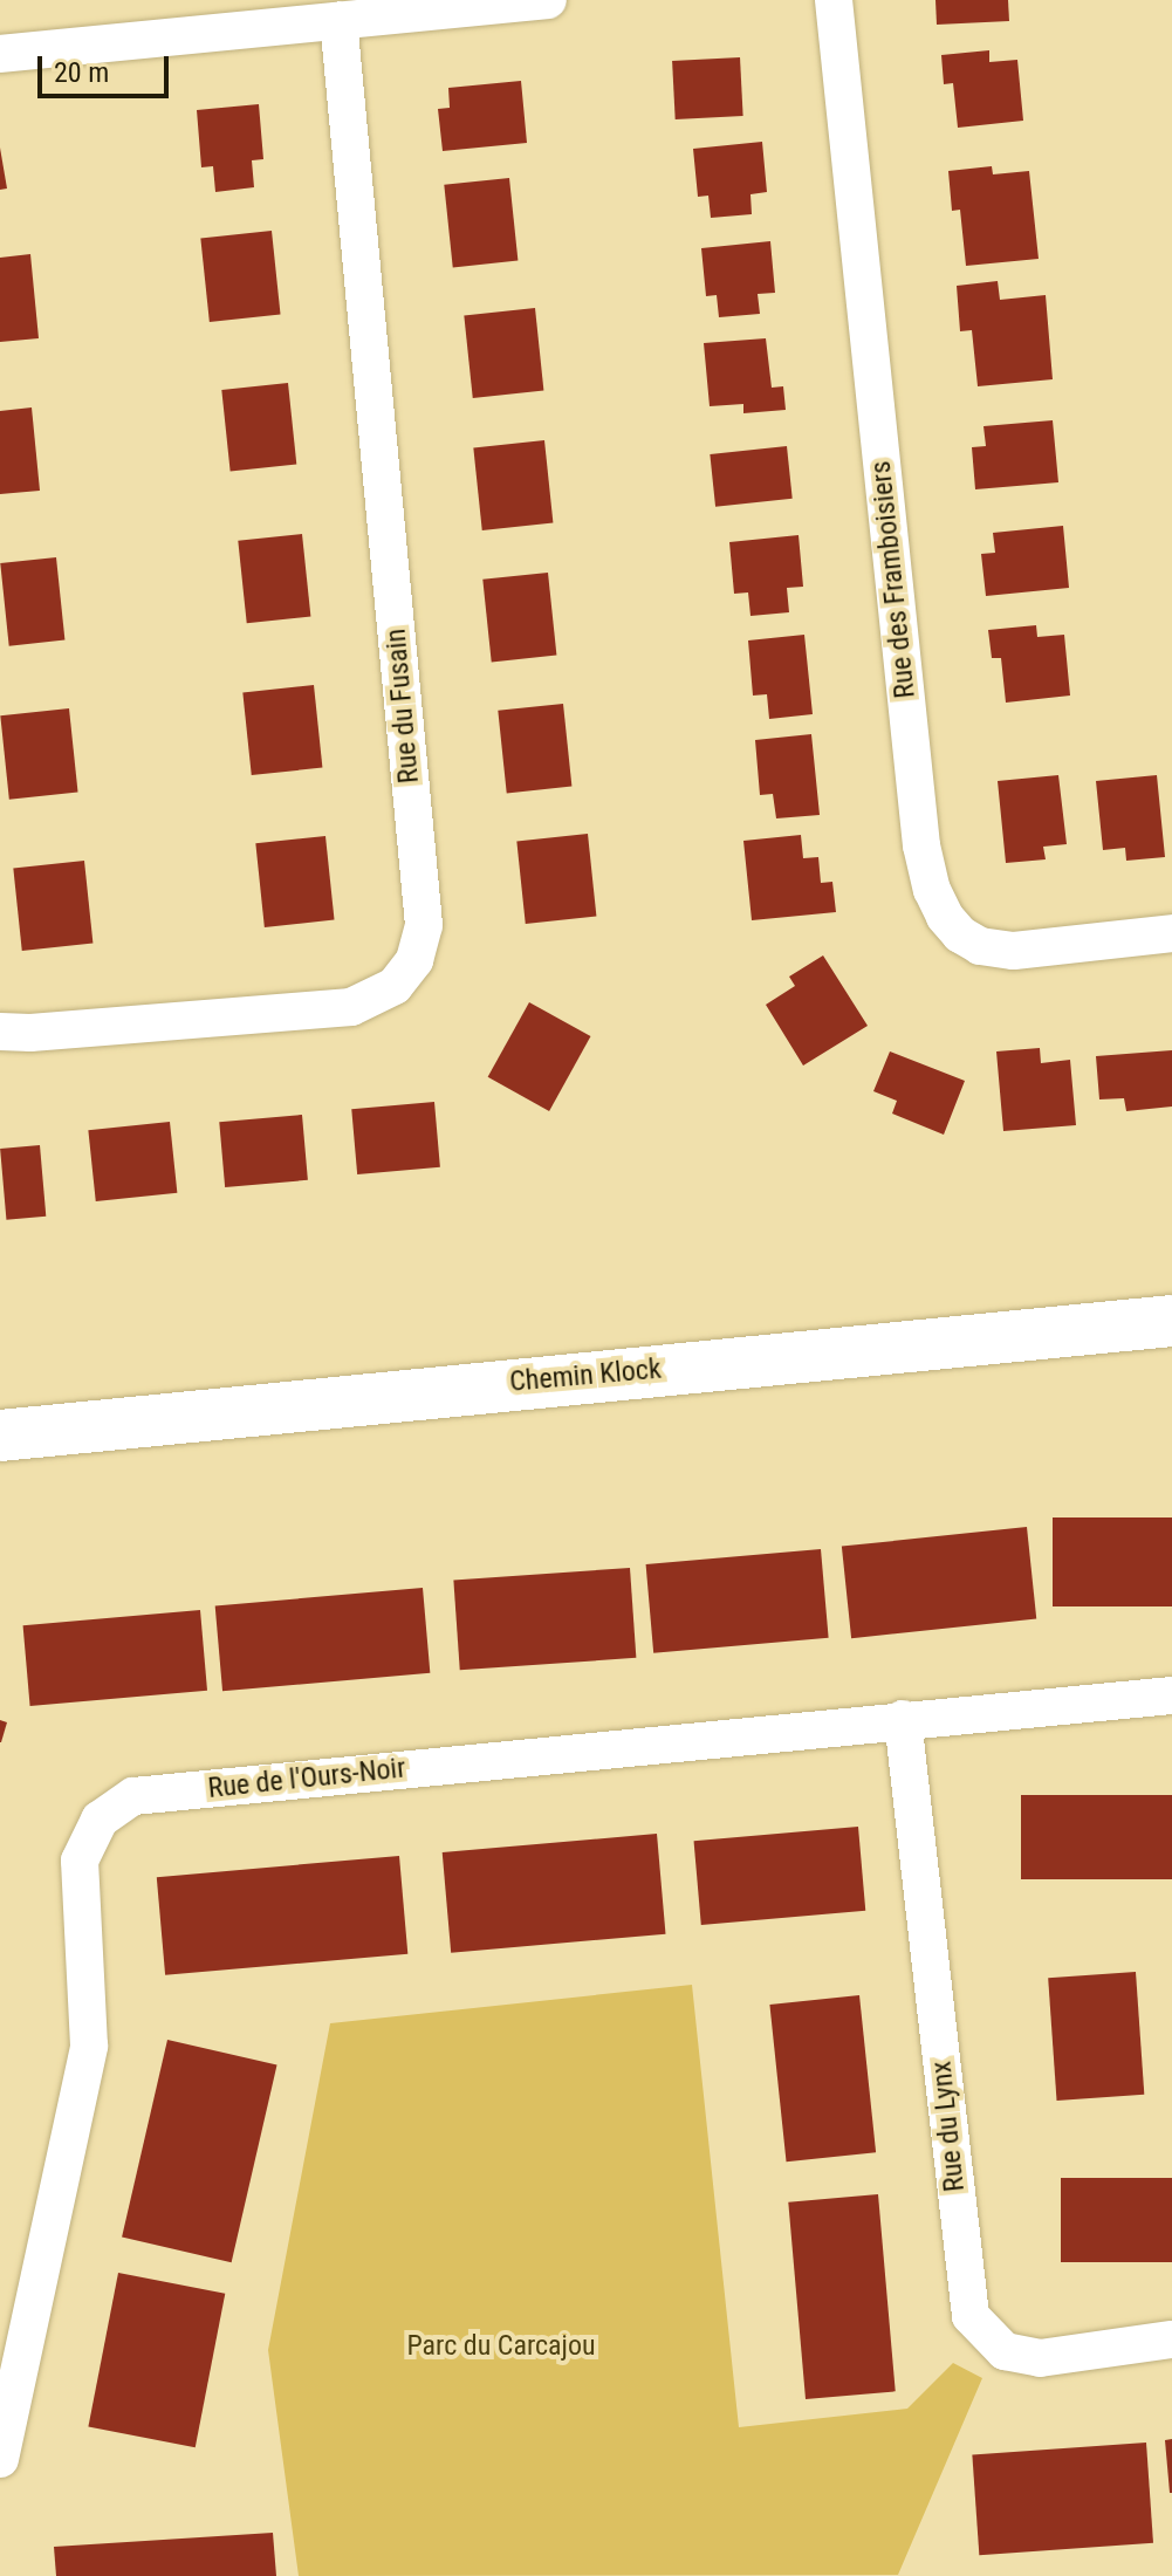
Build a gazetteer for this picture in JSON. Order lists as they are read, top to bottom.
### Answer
{
  "streets": {
    "main road": ["Chemin Klock"],
    "street": [
      "Rue des Framboisiers",
      "Rue du Fusain",
      "Rue de l'Ours-Noir",
      "Rue du Lynx"
    ]
  },
  "crossings": [
    ["Rue de l'Ours-Noir", "Rue du Lynx"]
  ],
  "parks": ["Parc du Carcajou"],
  "scale_bar": "20 m"
}
